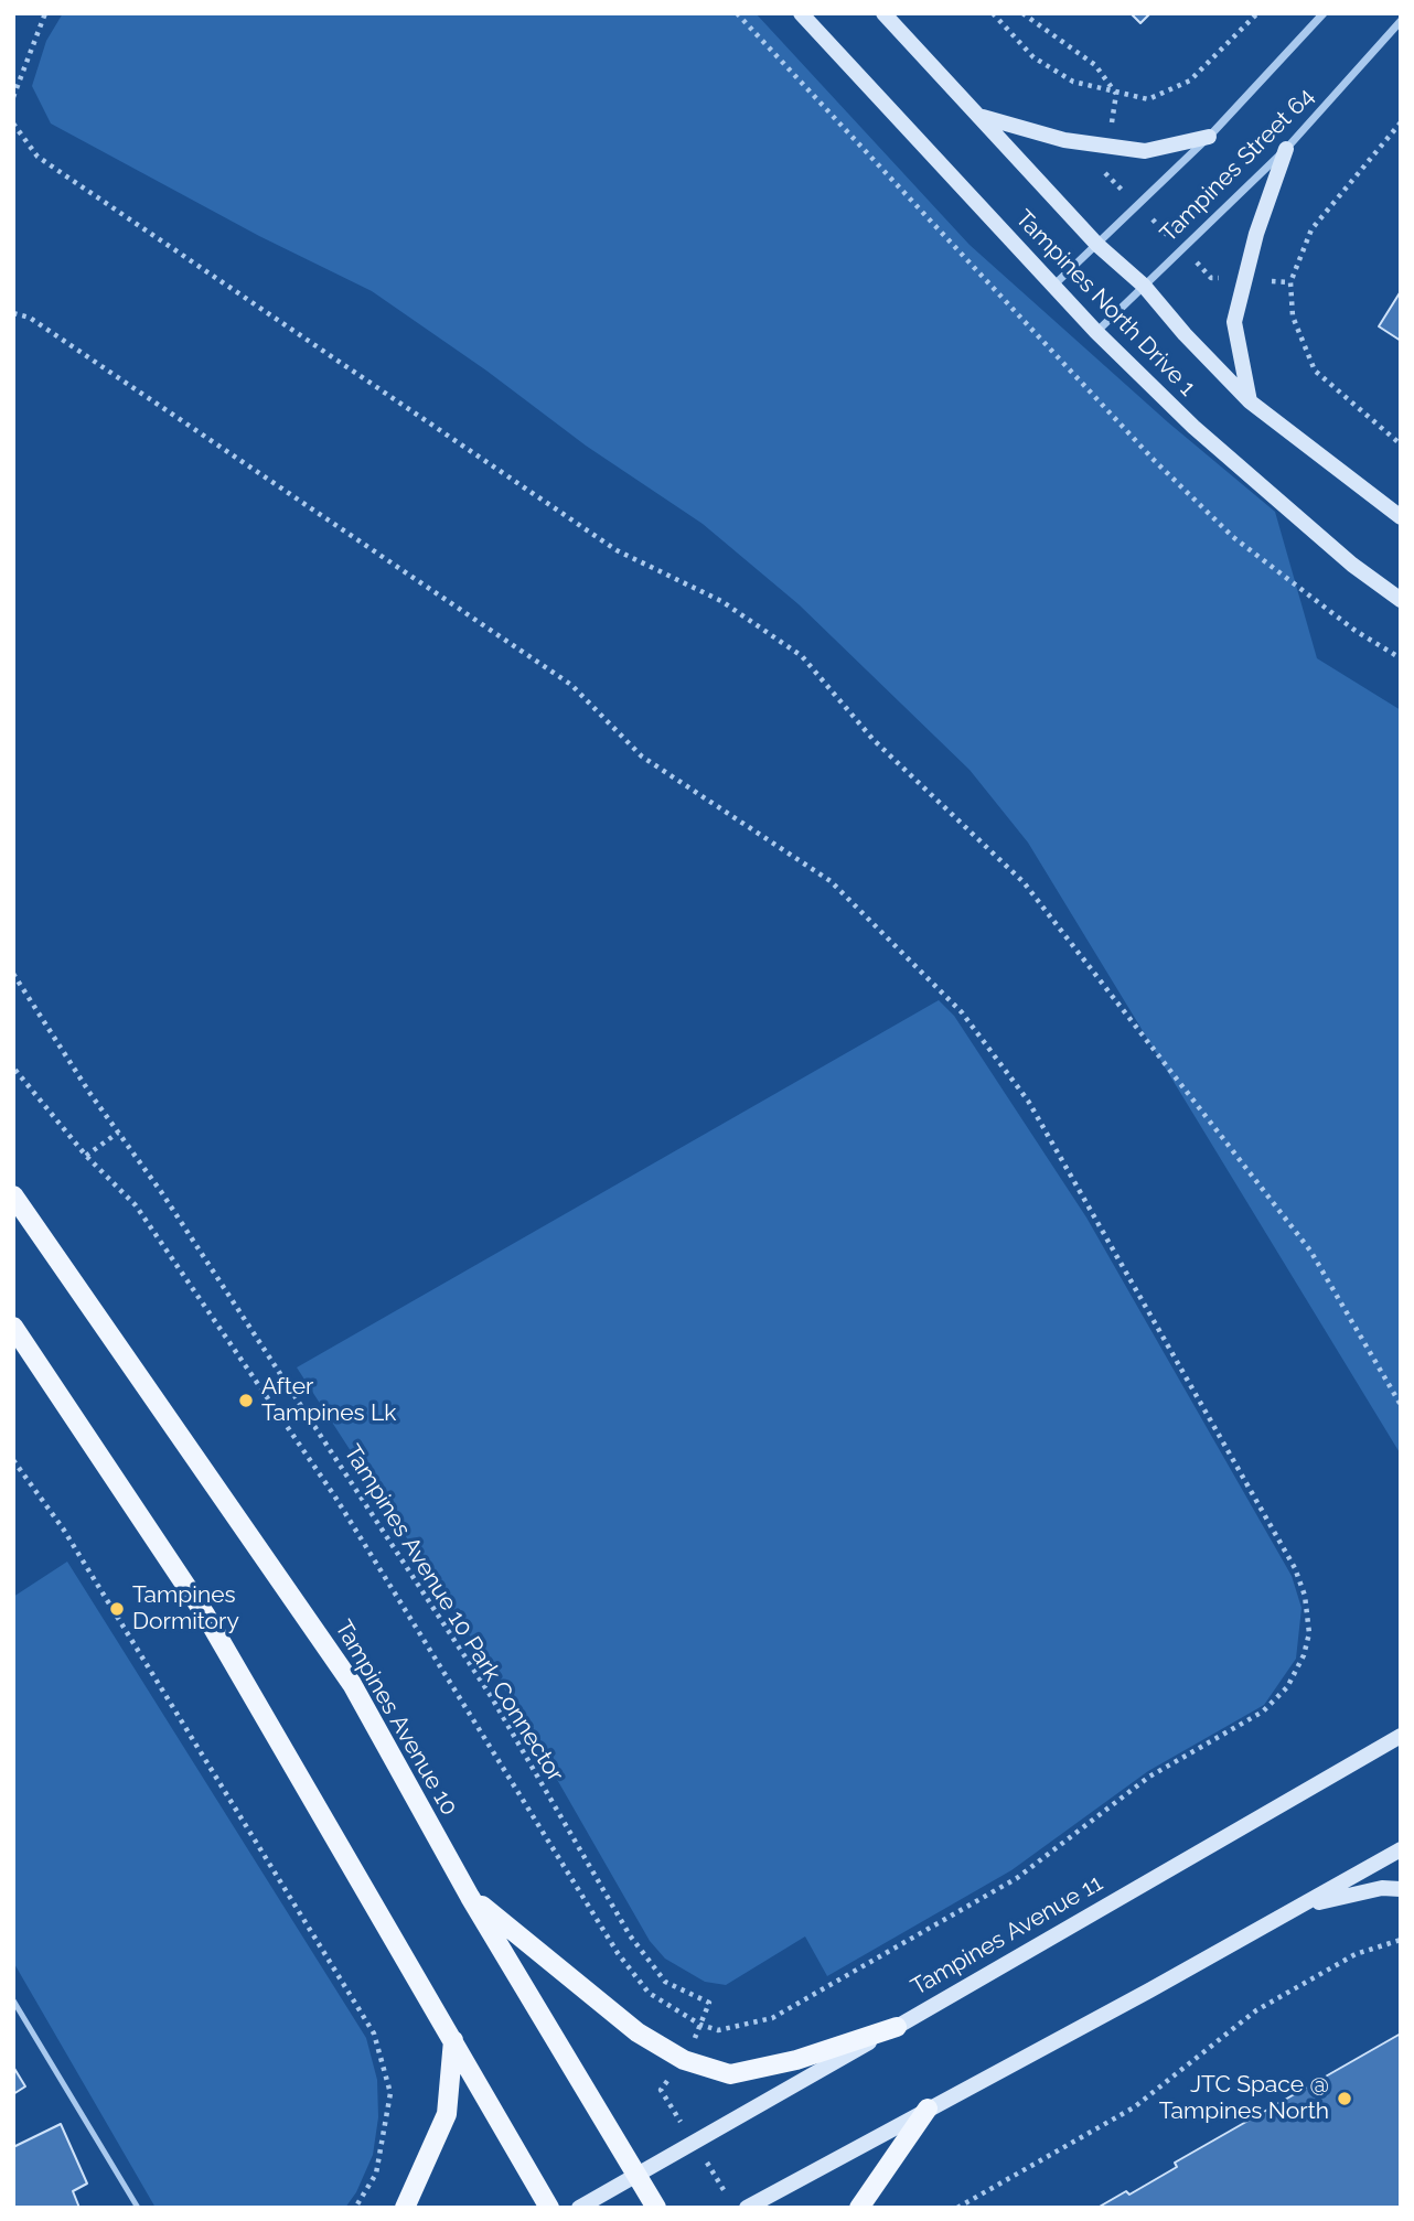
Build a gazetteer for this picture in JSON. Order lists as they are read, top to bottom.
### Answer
{
  "streets": {
    "main road": ["Tampines Avenue 10"],
    "street": ["Tampines Street 64", "Tampines North Drive 1", "Tampines Avenue 11"],
    "path": ["Tampines Avenue 10 Park Connector"]
  },
  "crossings": [
    ["Tampines Street 64", "Tampines North Drive 1"],
    ["Tampines Avenue 10", "Tampines Avenue 11"]
  ],
  "places": ["After Tampines Lk", "Tampines Dormitory", "JTC Space @ Tampines North"]
}
